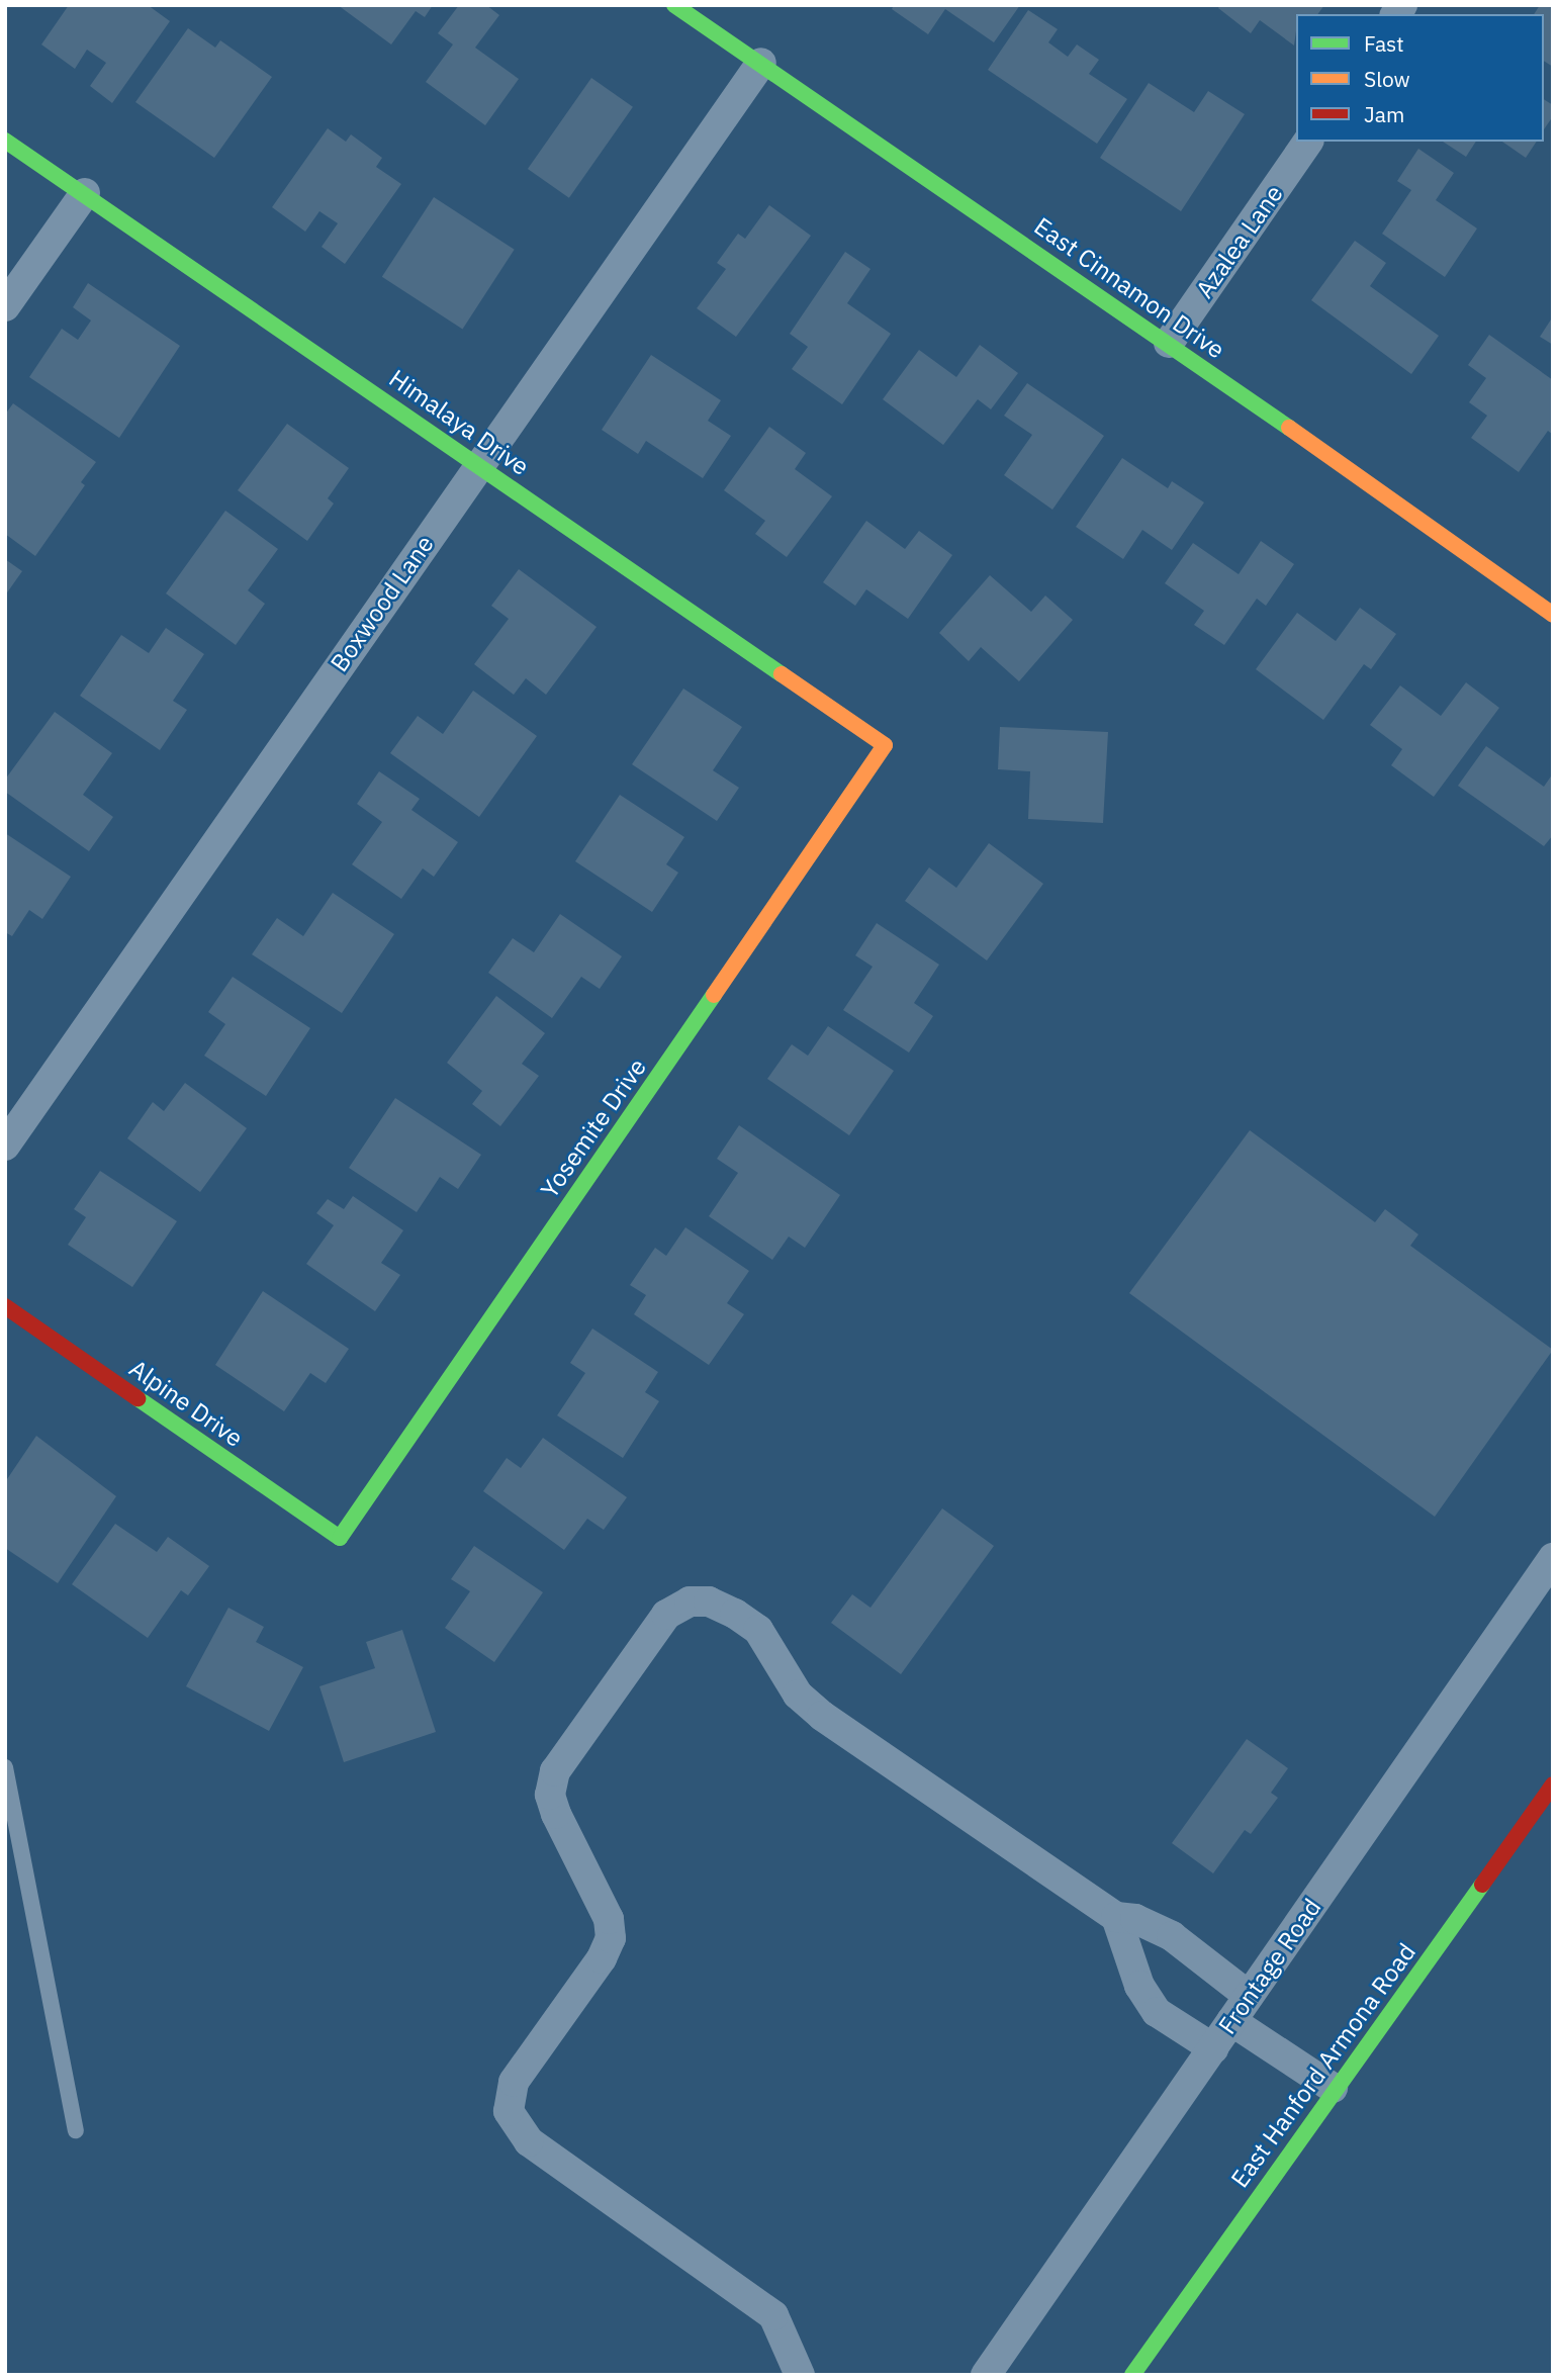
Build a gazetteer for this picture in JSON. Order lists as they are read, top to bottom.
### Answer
{
  "streets": {
    "street": [
      "Azalea Lane",
      "East Cinnamon Drive",
      "Himalaya Drive",
      "Boxwood Lane",
      "Yosemite Drive",
      "Alpine Drive",
      "Frontage Road",
      "East Hanford Armona Road"
    ]
  },
  "crossings": [
    ["Azalea Lane", "East Cinnamon Drive"],
    ["East Cinnamon Drive", "Boxwood Lane"],
    ["Himalaya Drive", "Boxwood Lane"],
    ["Himalaya Drive", "Yosemite Drive"],
    ["Yosemite Drive", "Alpine Drive"]
  ],
  "legend": ["Fast", "Slow", "Jam"]
}
